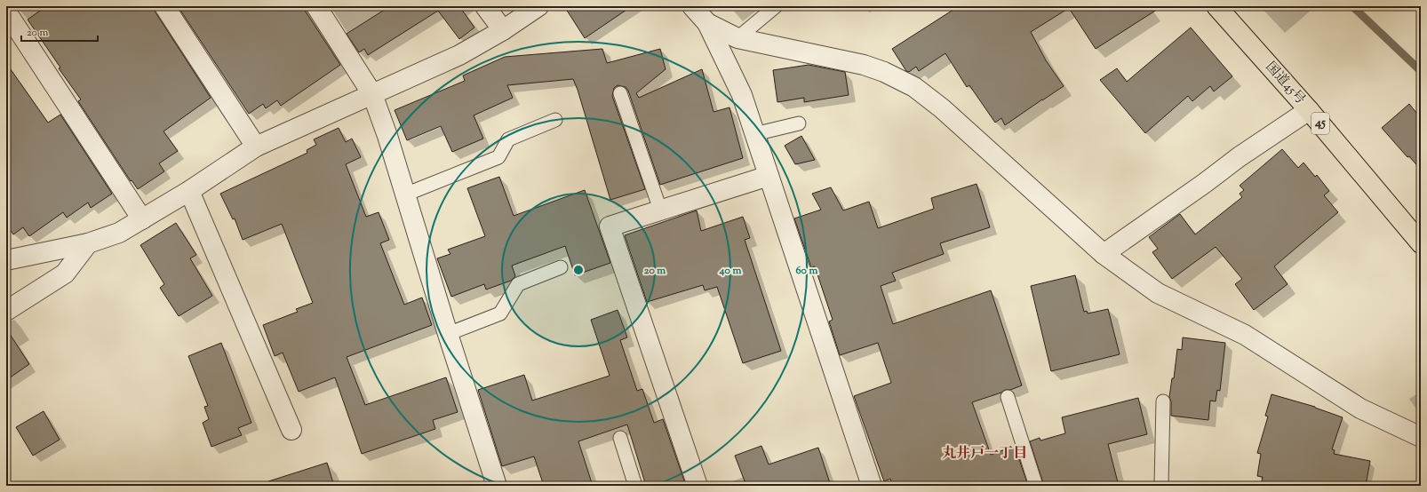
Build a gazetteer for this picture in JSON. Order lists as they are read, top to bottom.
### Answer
{
  "streets": {
    "highway": ["国道45号", "45"]
  },
  "districts": ["丸井戸一丁目"],
  "scale_bar": "20 m",
  "rings": ["20 m", "40 m", "60 m"]
}
